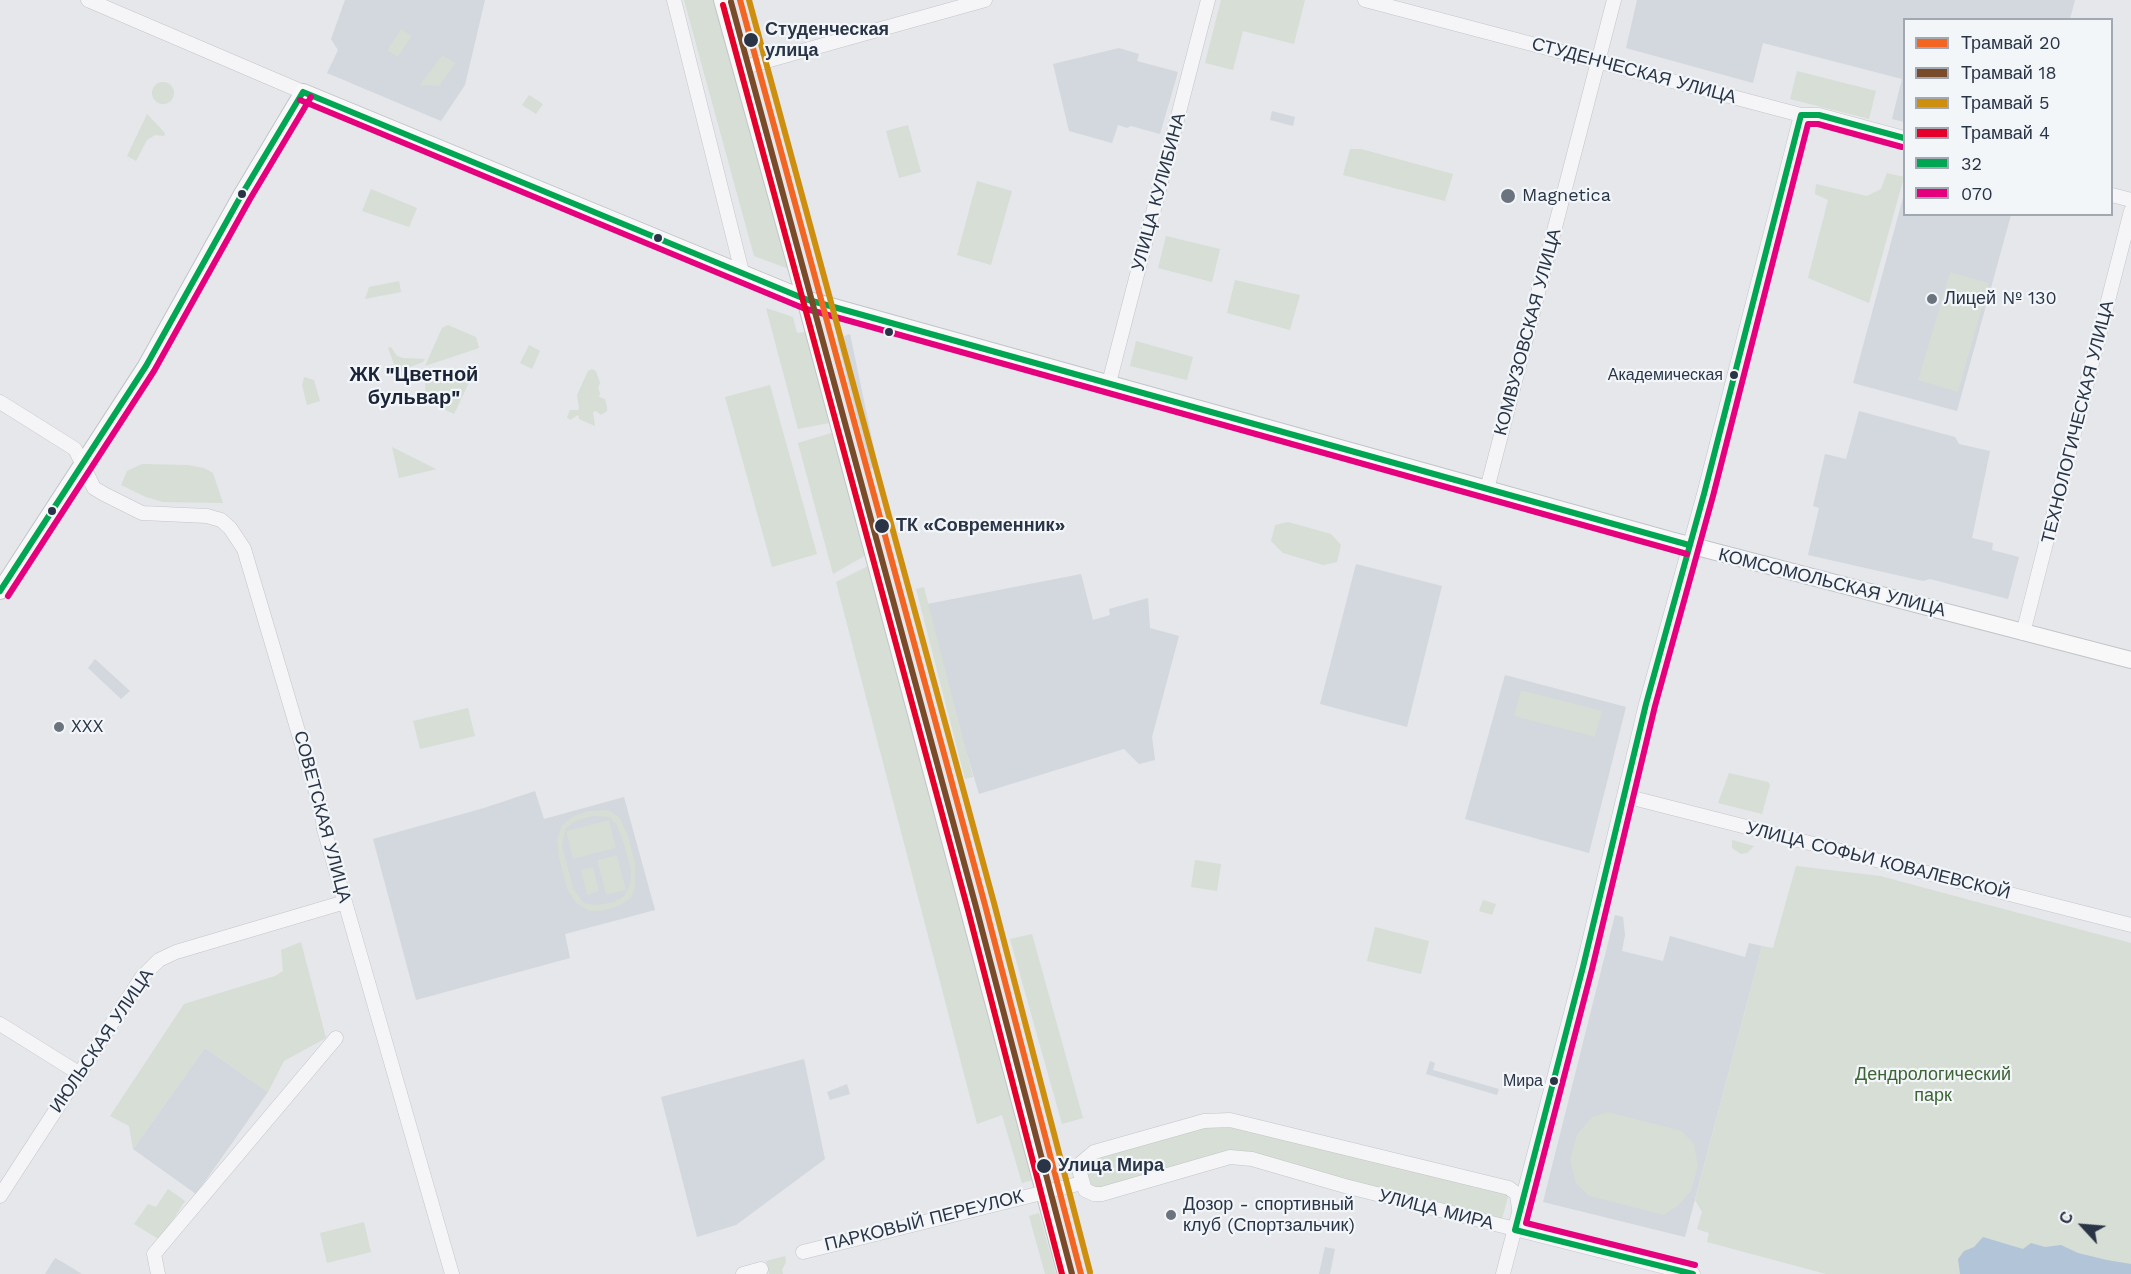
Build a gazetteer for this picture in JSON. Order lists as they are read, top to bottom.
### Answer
{
  "streets": {
    "main road": ["КОМСОМОЛЬСКАЯ УЛИЦА"],
    "street": [
      "СТУДЕНЧЕСКАЯ УЛИЦА",
      "УЛИЦА КУЛИБИНА",
      "КОМВУЗОВСКАЯ УЛИЦА",
      "ТЕХНОЛОГИЧЕСКАЯ УЛИЦА",
      "СОВЕТСКАЯ УЛИЦА",
      "УЛИЦА СОФЬИ КОВАЛЕВСКОЙ",
      "ИЮЛЬСКАЯ УЛИЦА",
      "УЛИЦА МИРА",
      "ПАРКОВЫЙ ПЕРЕУЛОК"
    ]
  },
  "crossings": [
    ["СТУДЕНЧЕСКАЯ УЛИЦА", "КОМВУЗОВСКАЯ УЛИЦА"],
    ["УЛИЦА КУЛИБИНА", "КОМСОМОЛЬСКАЯ УЛИЦА"],
    ["КОМВУЗОВСКАЯ УЛИЦА", "КОМСОМОЛЬСКАЯ УЛИЦА"],
    ["ТЕХНОЛОГИЧЕСКАЯ УЛИЦА", "КОМСОМОЛЬСКАЯ УЛИЦА"],
    ["СОВЕТСКАЯ УЛИЦА", "ИЮЛЬСКАЯ УЛИЦА"]
  ],
  "districts": ["ЖК \"Цветной бульвар\""],
  "parks": ["Дендрологический парк"],
  "places": [
    "Студенческая улица",
    "Magnetica",
    "Лицей № 130",
    "Академическая",
    "ТК «Современник»",
    "XXX",
    "Мира",
    "Улица Мира",
    "Дозор - спортивный клуб (Спортзальчик)"
  ],
  "lines": [
    "tram line 20",
    "tram line 5",
    "tram line 18",
    "tram line 4",
    "transit line 32",
    "transit line 070"
  ],
  "legend": [
    "Трамвай 20",
    "Трамвай 18",
    "Трамвай 5",
    "Трамвай 4",
    "32",
    "070"
  ],
  "north": "top left"
}
